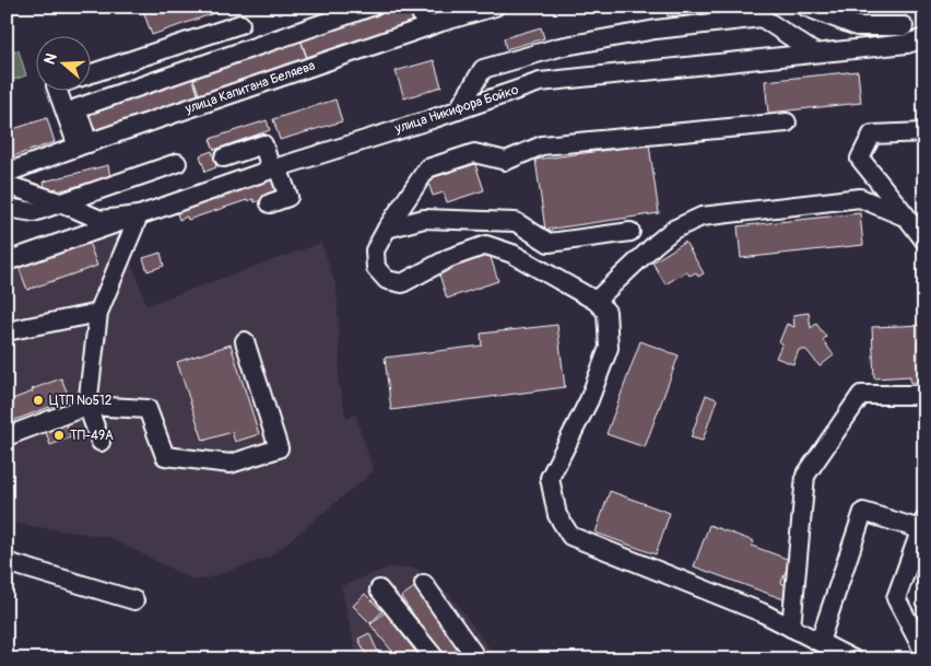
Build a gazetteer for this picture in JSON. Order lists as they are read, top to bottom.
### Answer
{
  "streets": {
    "street": ["улица Капитана Беляева", "улица Никифора Бойко"]
  },
  "places": ["ЦТП №512", "ТП-49А"],
  "north": "left"
}
